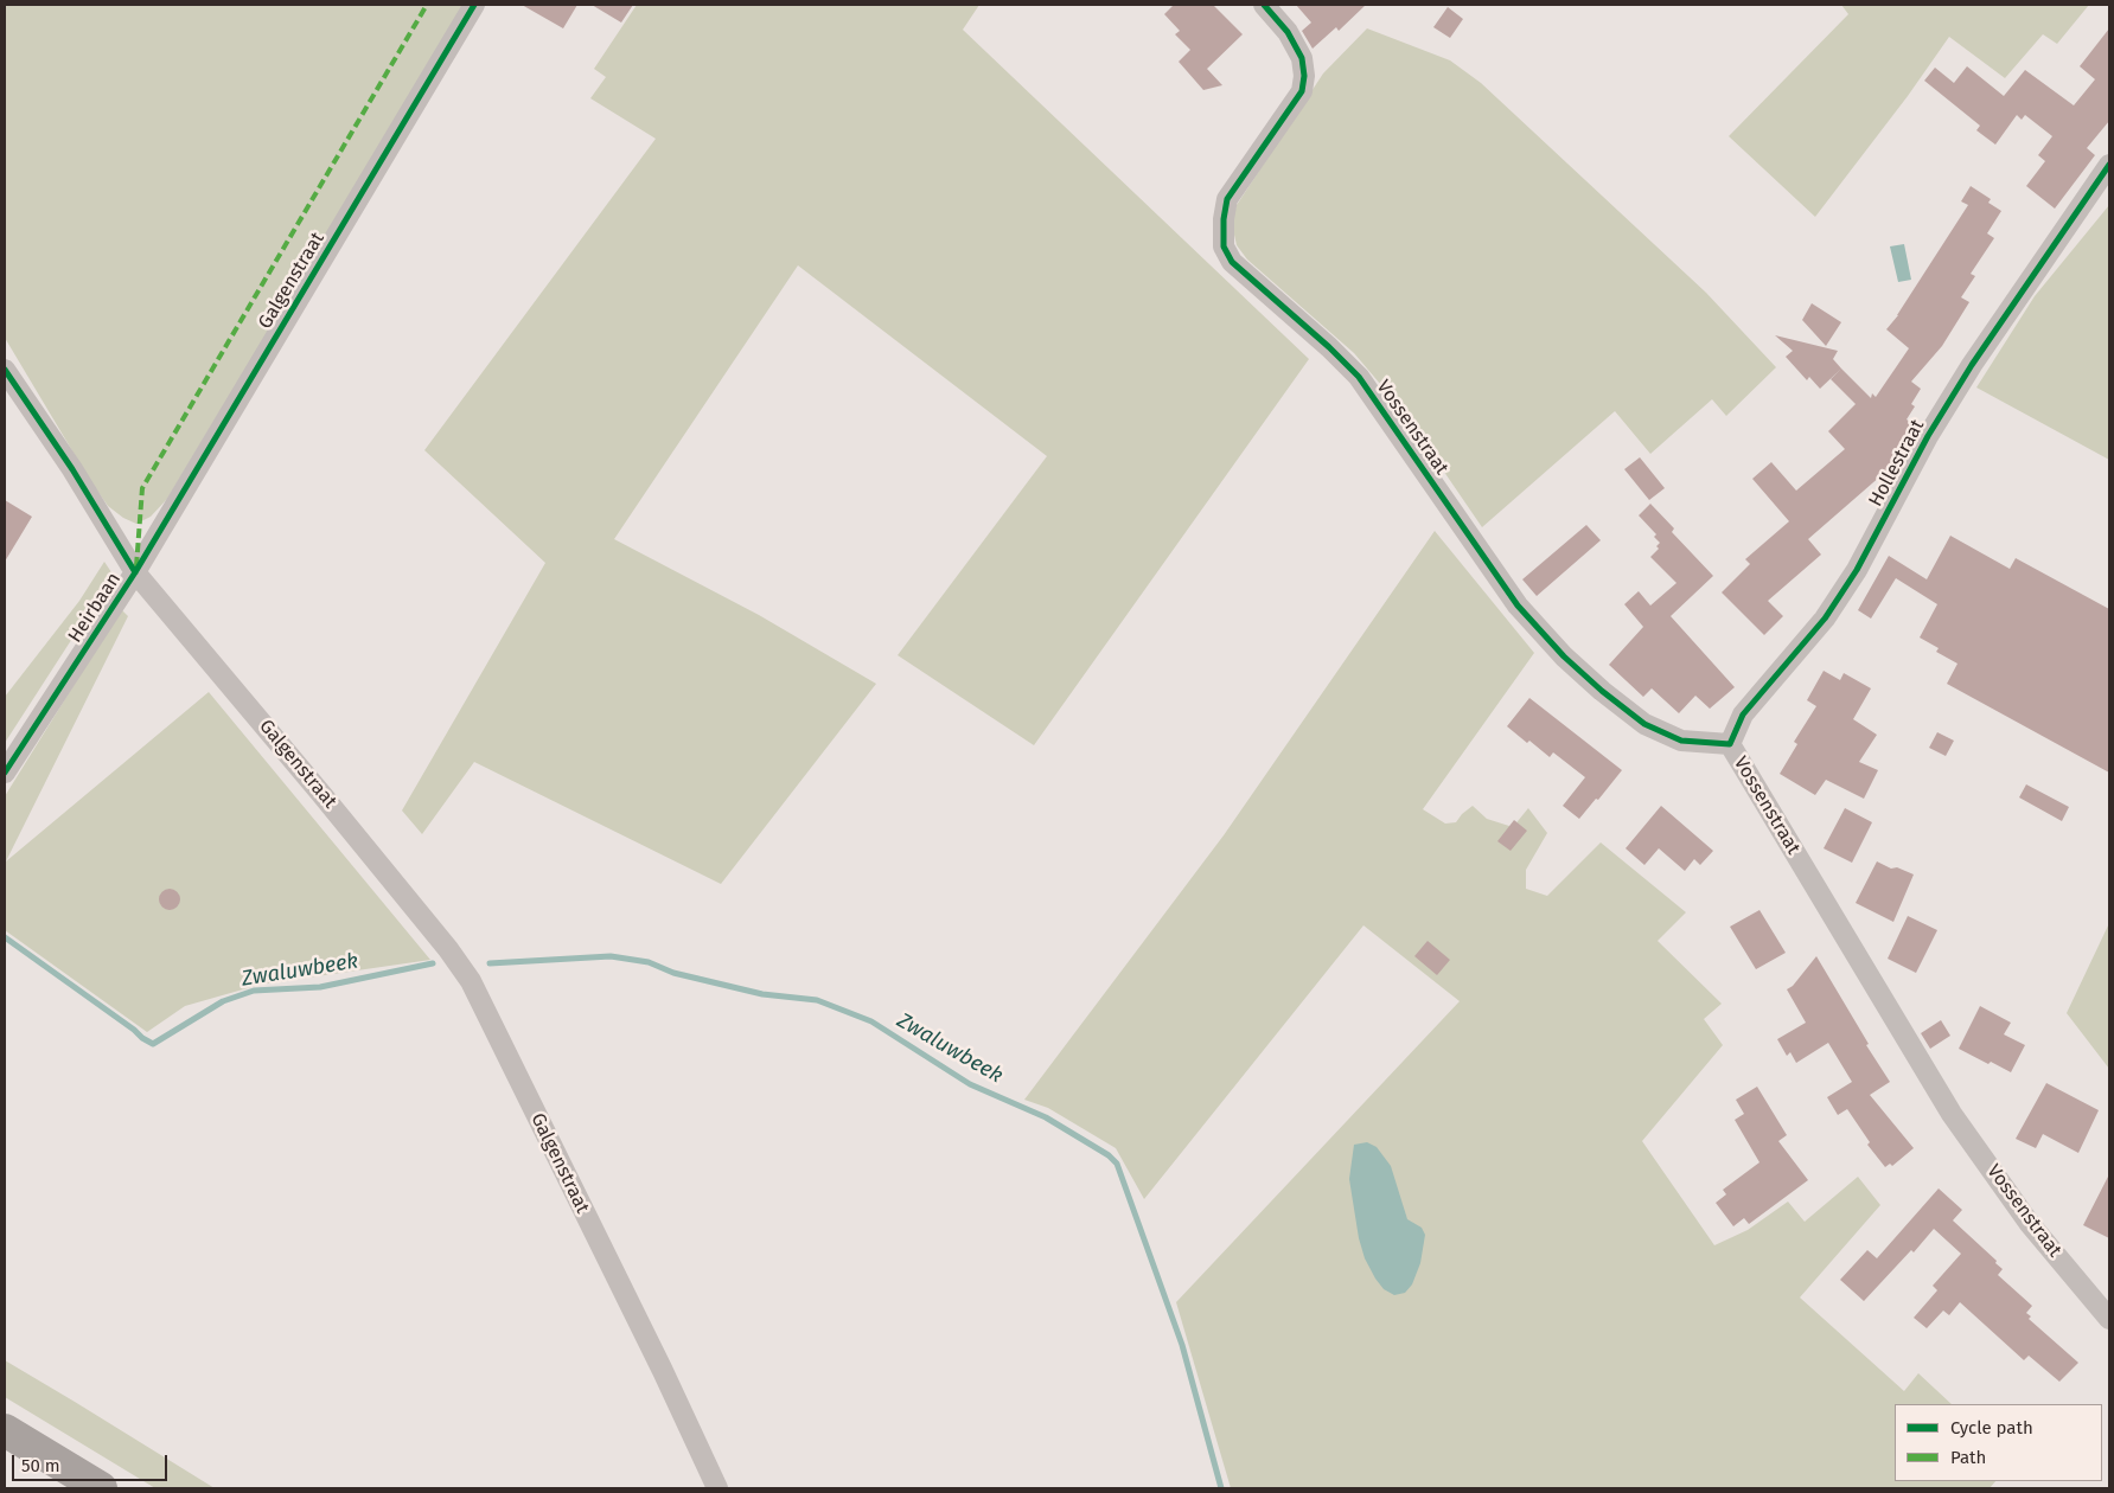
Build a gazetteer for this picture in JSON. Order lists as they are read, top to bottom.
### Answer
{
  "streets": {
    "street": [
      "Galgenstraat",
      "Vossenstraat",
      "Hollestraat",
      "Heirbaan"
    ]
  },
  "crossings": [
    ["Galgenstraat", "Heirbaan"],
    ["Vossenstraat", "Hollestraat"]
  ],
  "water": ["Zwaluwbeek"],
  "legend": ["Cycle path", "Path"],
  "scale_bar": "50 m"
}
